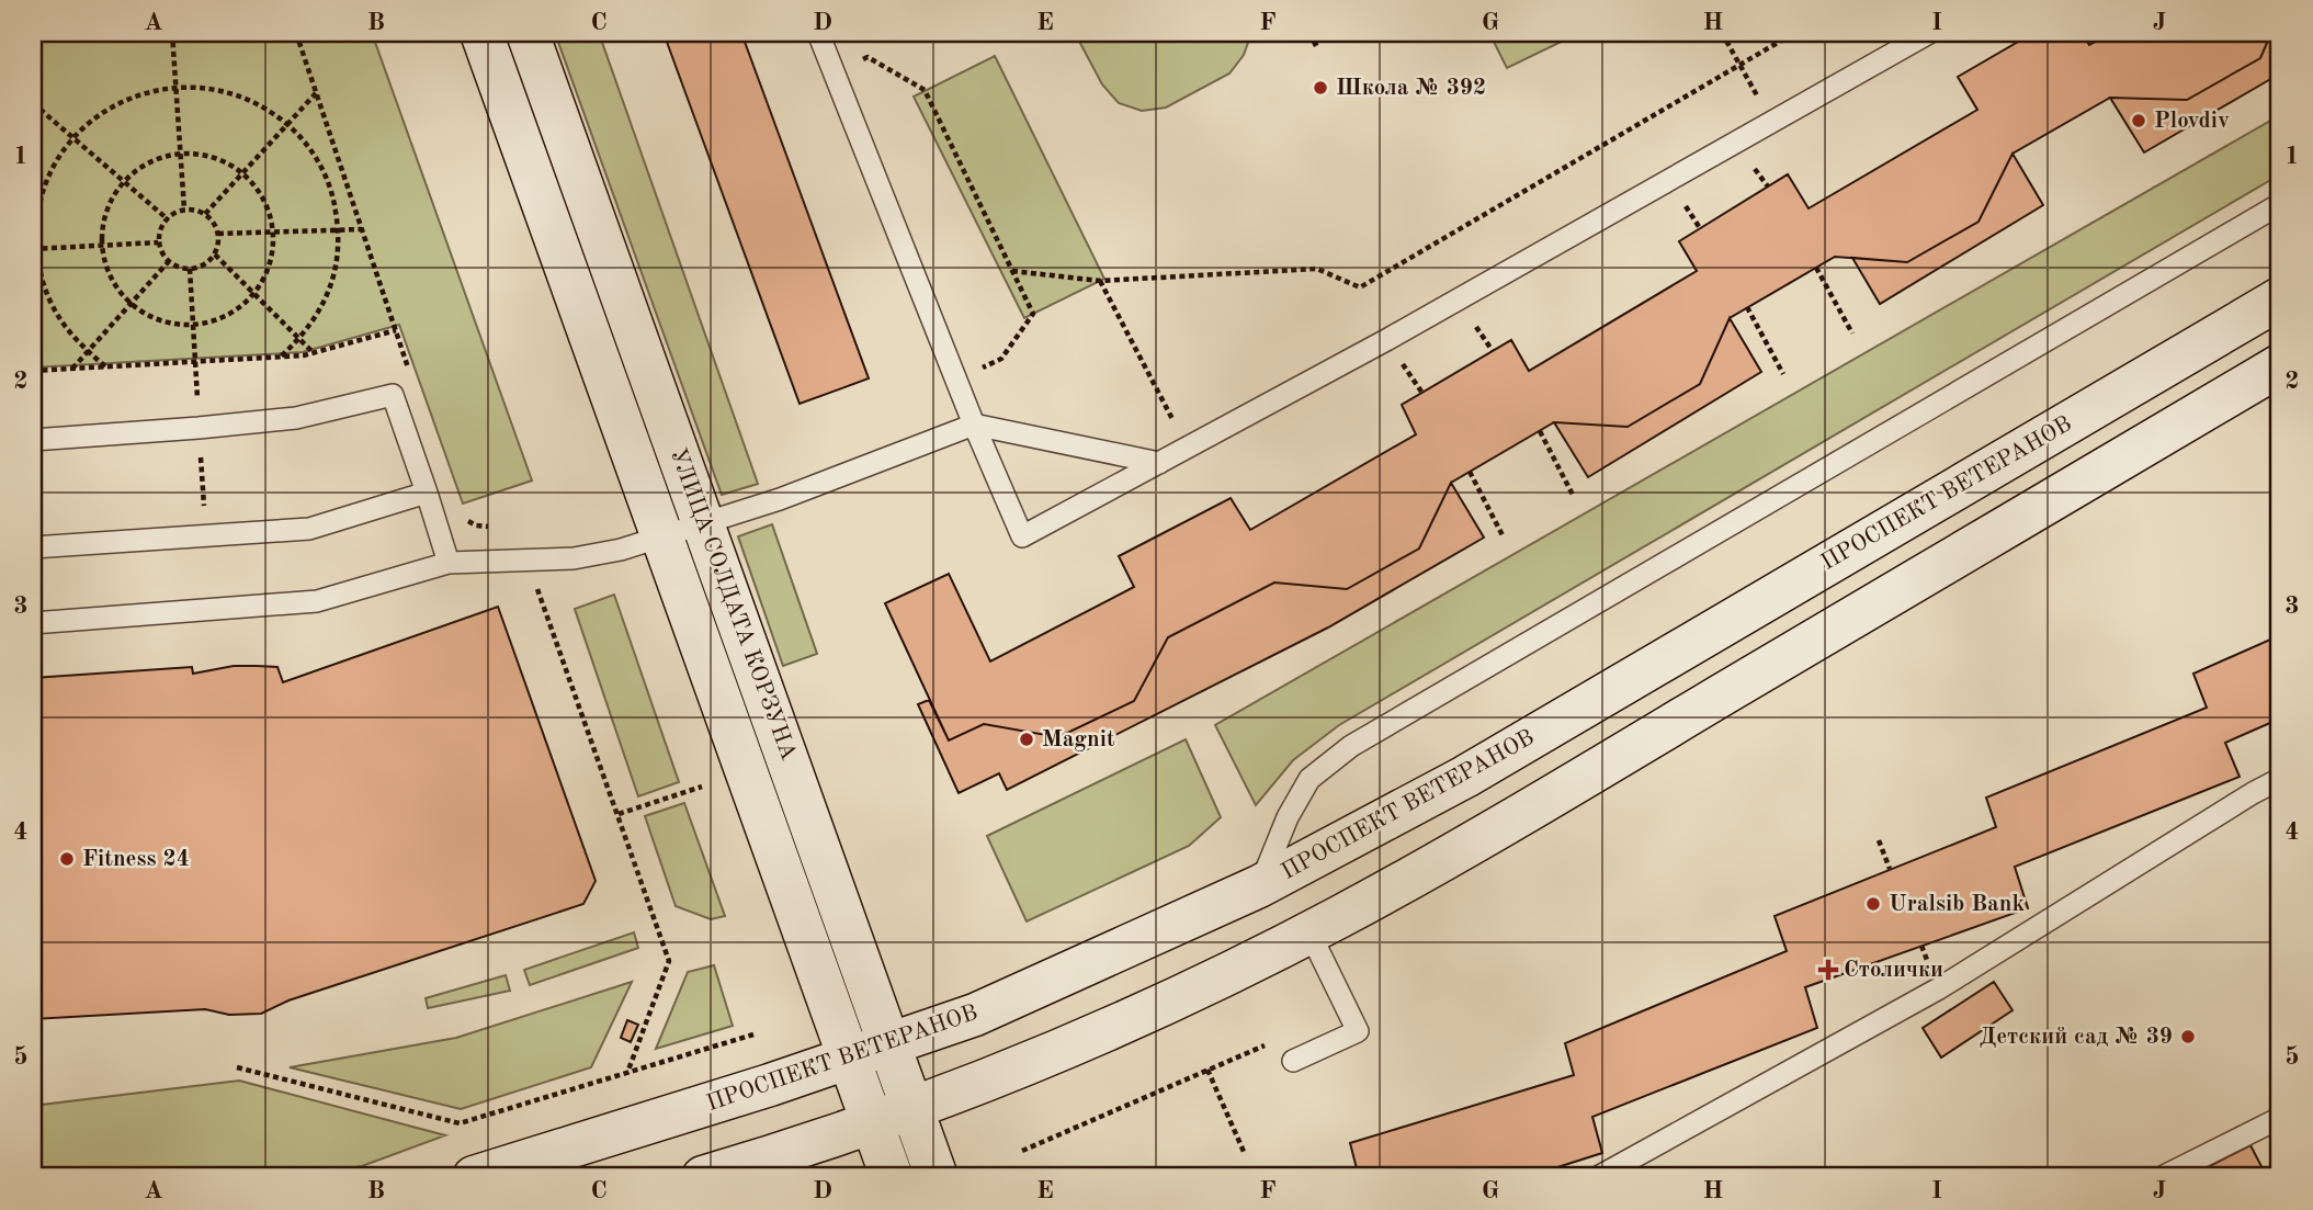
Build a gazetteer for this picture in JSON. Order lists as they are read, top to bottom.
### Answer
{
  "streets": {
    "main road": ["ПРОСПЕКТ ВЕТЕРАНОВ", "УЛИЦА СОЛДАТА КОРЗУНА"]
  },
  "crossings": [
    ["ПРОСПЕКТ ВЕТЕРАНОВ", "УЛИЦА СОЛДАТА КОРЗУНА"]
  ],
  "places": {
    "other": [
      "Школа № 392",
      "Plovdiv",
      "Magnit",
      "Fitness 24",
      "Uralsib Bank",
      "Детский сад № 39"
    ],
    "health": ["Столички"]
  },
  "grid": {
    "columns": [
      "A",
      "B",
      "C",
      "D",
      "E",
      "F",
      "G",
      "H",
      "I",
      "J"
    ],
    "rows": [
      "1",
      "2",
      "3",
      "4",
      "5"
    ]
  }
}
